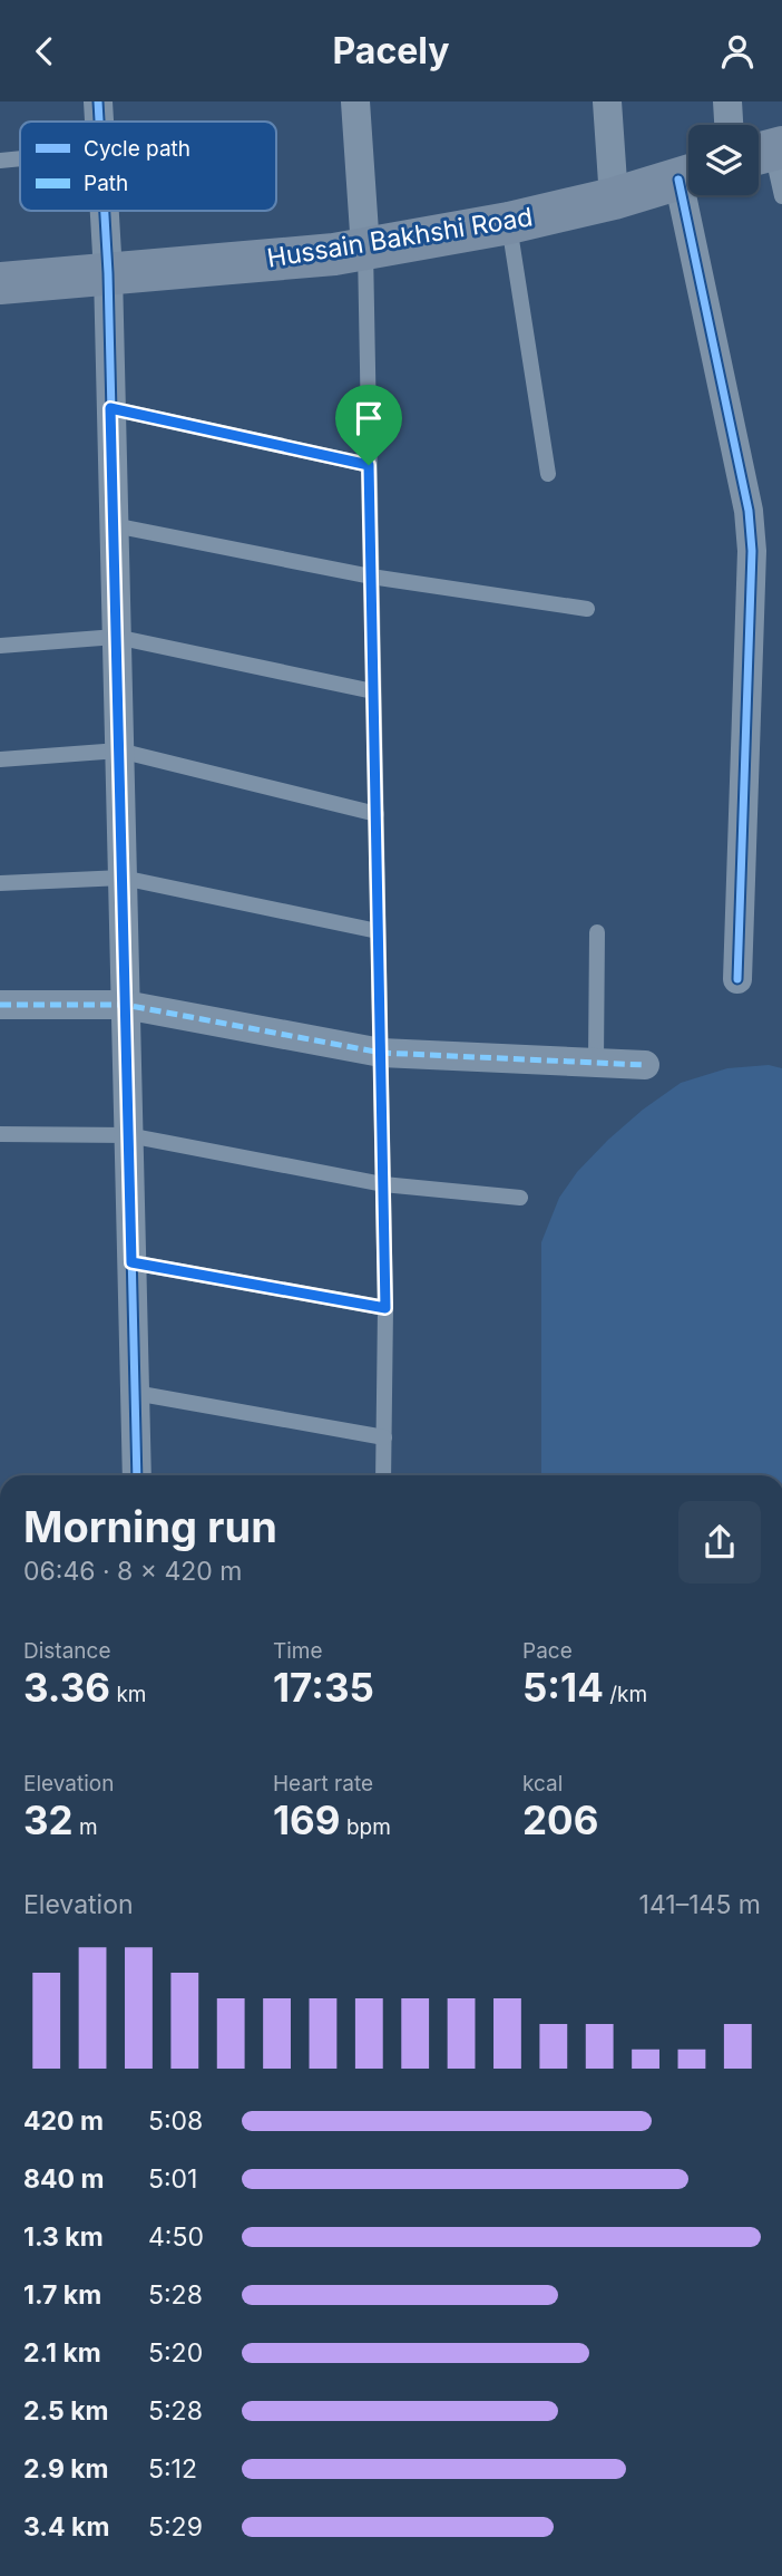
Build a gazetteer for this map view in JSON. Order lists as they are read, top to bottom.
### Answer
{
  "streets": {
    "street": ["Hussain Bakhshi Road"]
  },
  "legend": ["Cycle path", "Path"],
  "page": {
    "header": "Pacely",
    "heading": ["Morning run", "06:46 · 8 × 420 m"],
    "stats": [
      ["Distance", "3.36 km"],
      ["Time", "17:35"],
      ["Pace", "5:14 /km"],
      ["Elevation", "32 m"],
      ["Heart rate", "169 bpm"],
      ["kcal", "206"]
    ],
    "chart": ["Elevation", "141–145 m"],
    "list": [
      {
        "name": "420 m",
        "note": "5:08"
      },
      {
        "name": "840 m",
        "note": "5:01"
      },
      {
        "name": "1.3 km",
        "note": "4:50"
      },
      {
        "name": "1.7 km",
        "note": "5:28"
      },
      {
        "name": "2.1 km",
        "note": "5:20"
      },
      {
        "name": "2.5 km",
        "note": "5:28"
      },
      {
        "name": "2.9 km",
        "note": "5:12"
      },
      {
        "name": "3.4 km",
        "note": "5:29"
      }
    ]
  }
}
